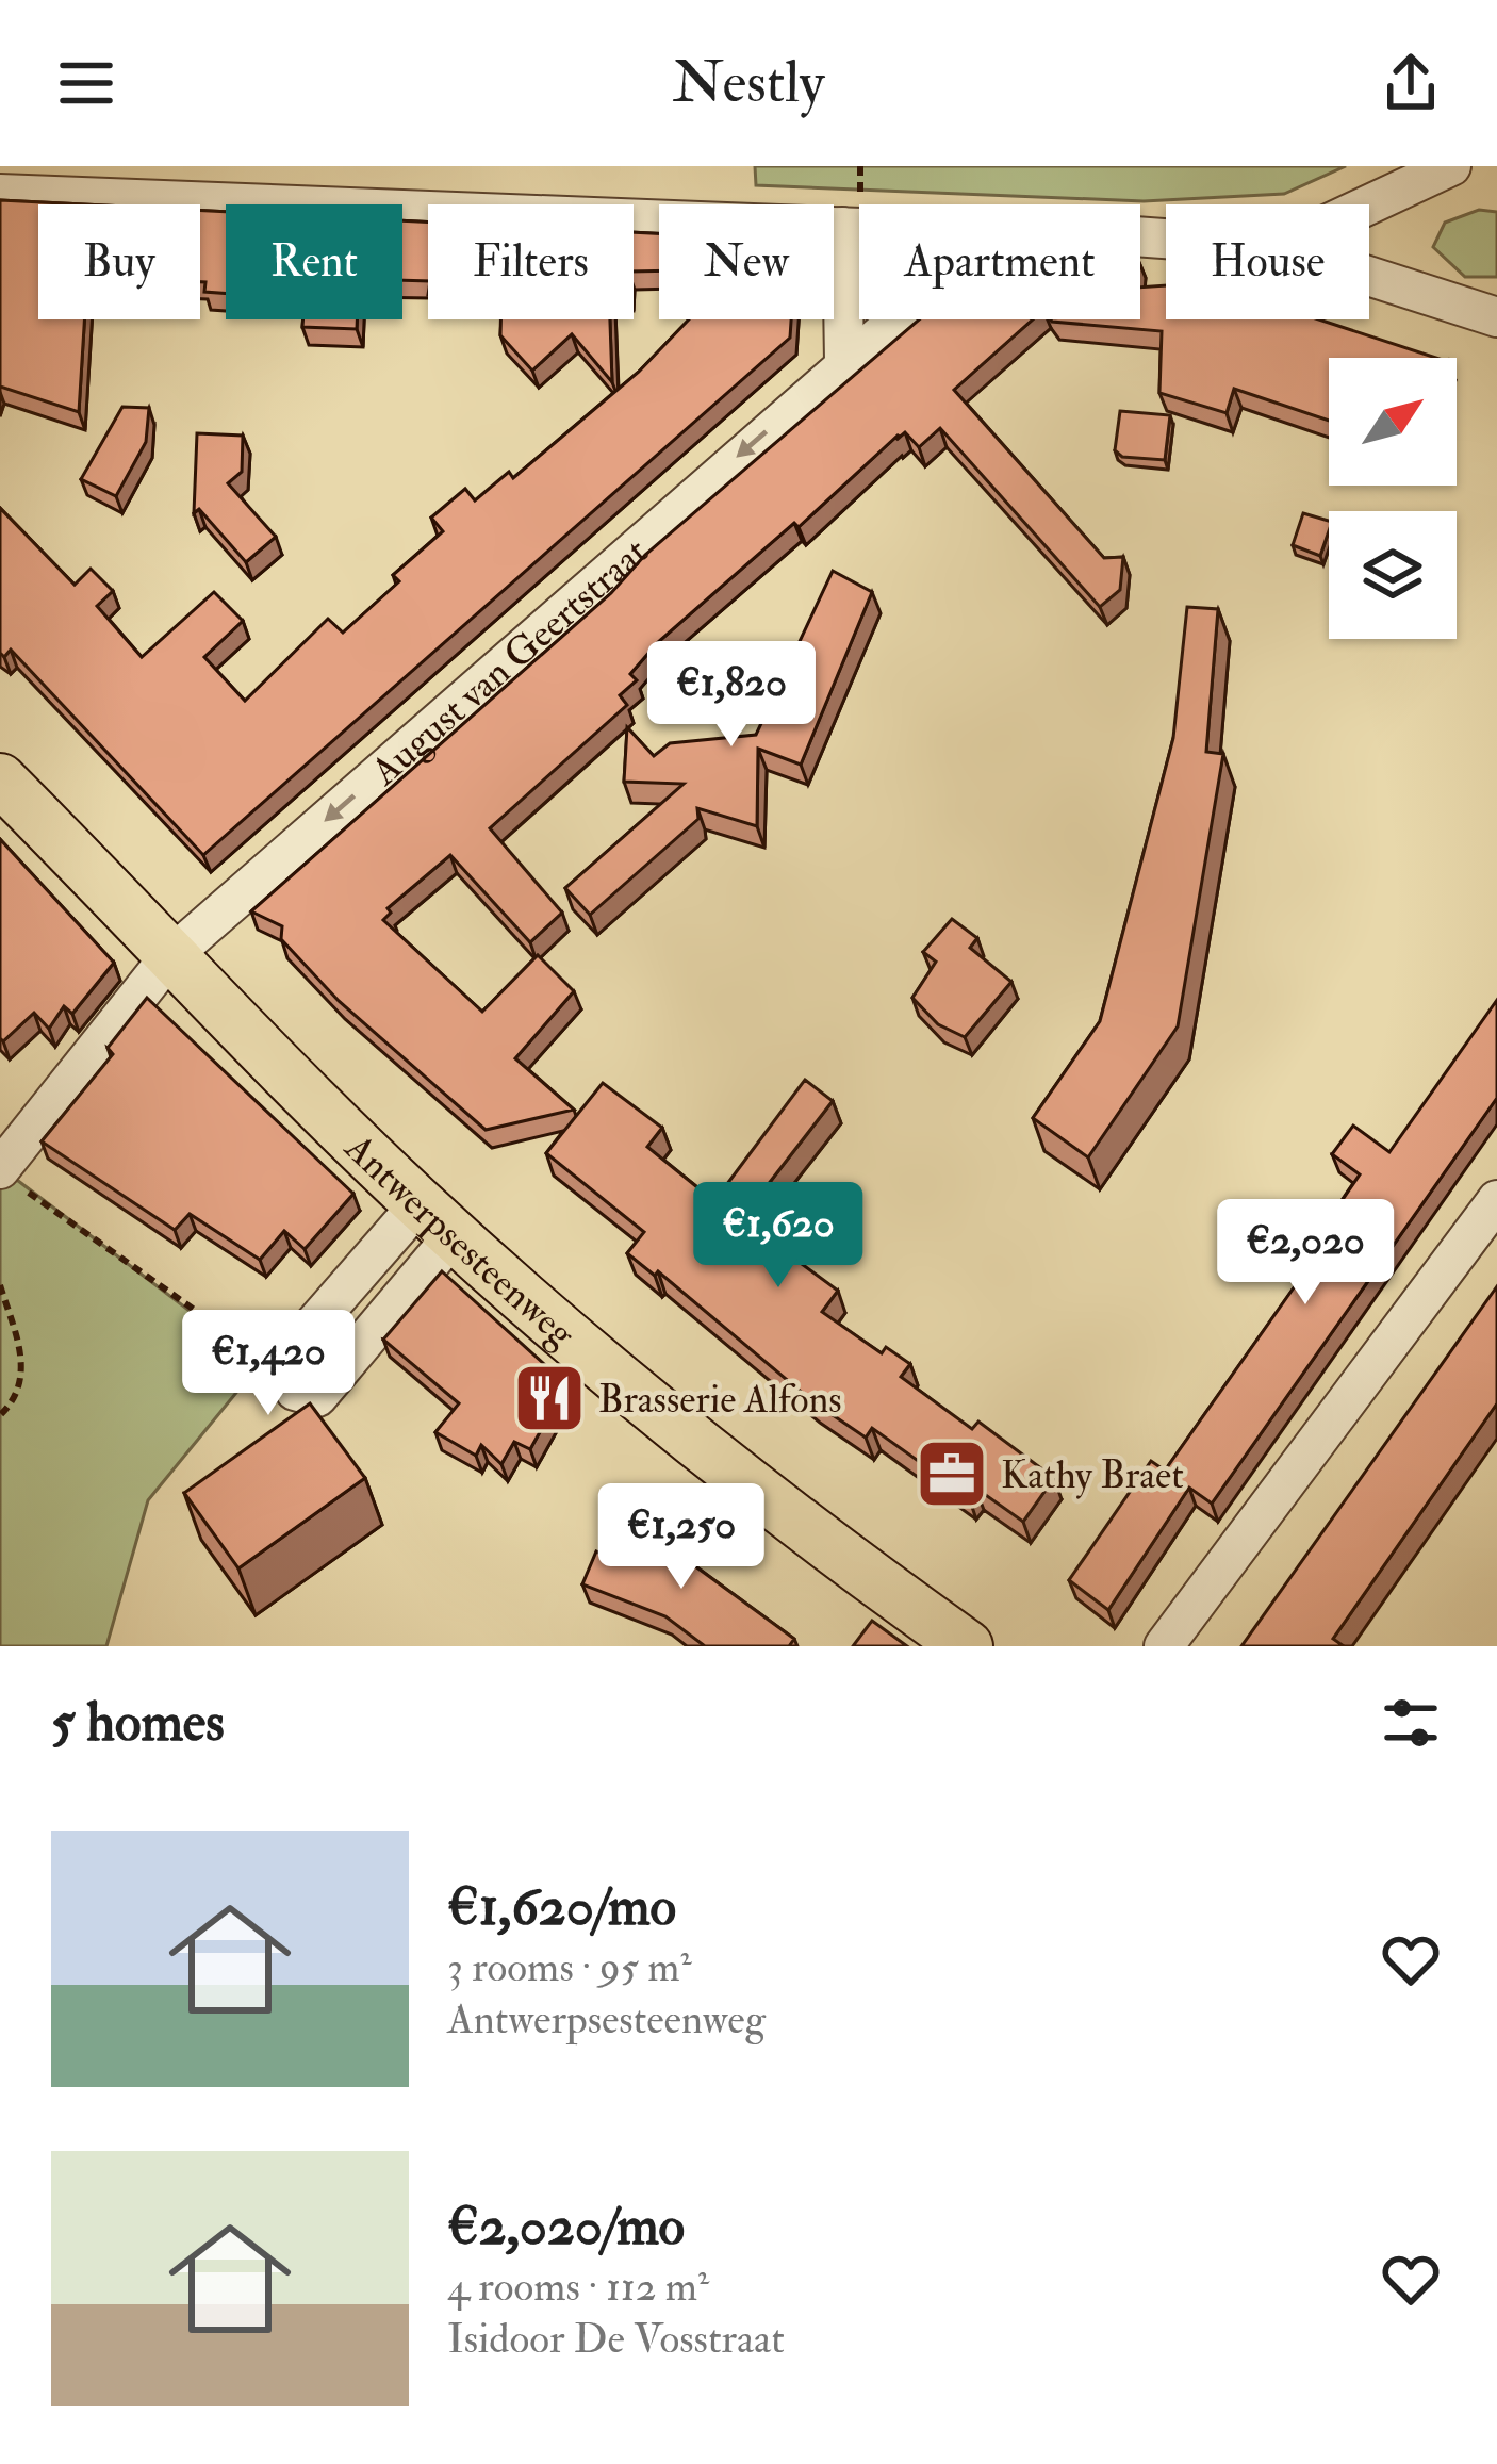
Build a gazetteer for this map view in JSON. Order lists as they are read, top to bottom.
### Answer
{
  "streets": {
    "main road": ["Antwerpsesteenweg"],
    "street": ["August van Geertstraat"]
  },
  "crossings": [
    ["August van Geertstraat", "Antwerpsesteenweg"]
  ],
  "one_way": ["August van Geertstraat"],
  "places": {
    "restaurant": ["Brasserie Alfons"],
    "office": ["Kathy Braet"]
  },
  "north": "top right",
  "page": {
    "header": "Nestly",
    "chip": [
      "Buy",
      "Rent",
      "Filters",
      "New",
      "Apartment",
      "House"
    ],
    "price": [
      "€1,820",
      "€1,620",
      "€2,020",
      "€1,420",
      "€1,250"
    ],
    "heading": "5 homes",
    "list": [
      {
        "name": "€1,620/mo",
        "note": "3 rooms · 95 m² · Antwerpsesteenweg"
      },
      {
        "name": "€2,020/mo",
        "note": "4 rooms · 112 m² · Isidoor De Vosstraat"
      }
    ]
  }
}
